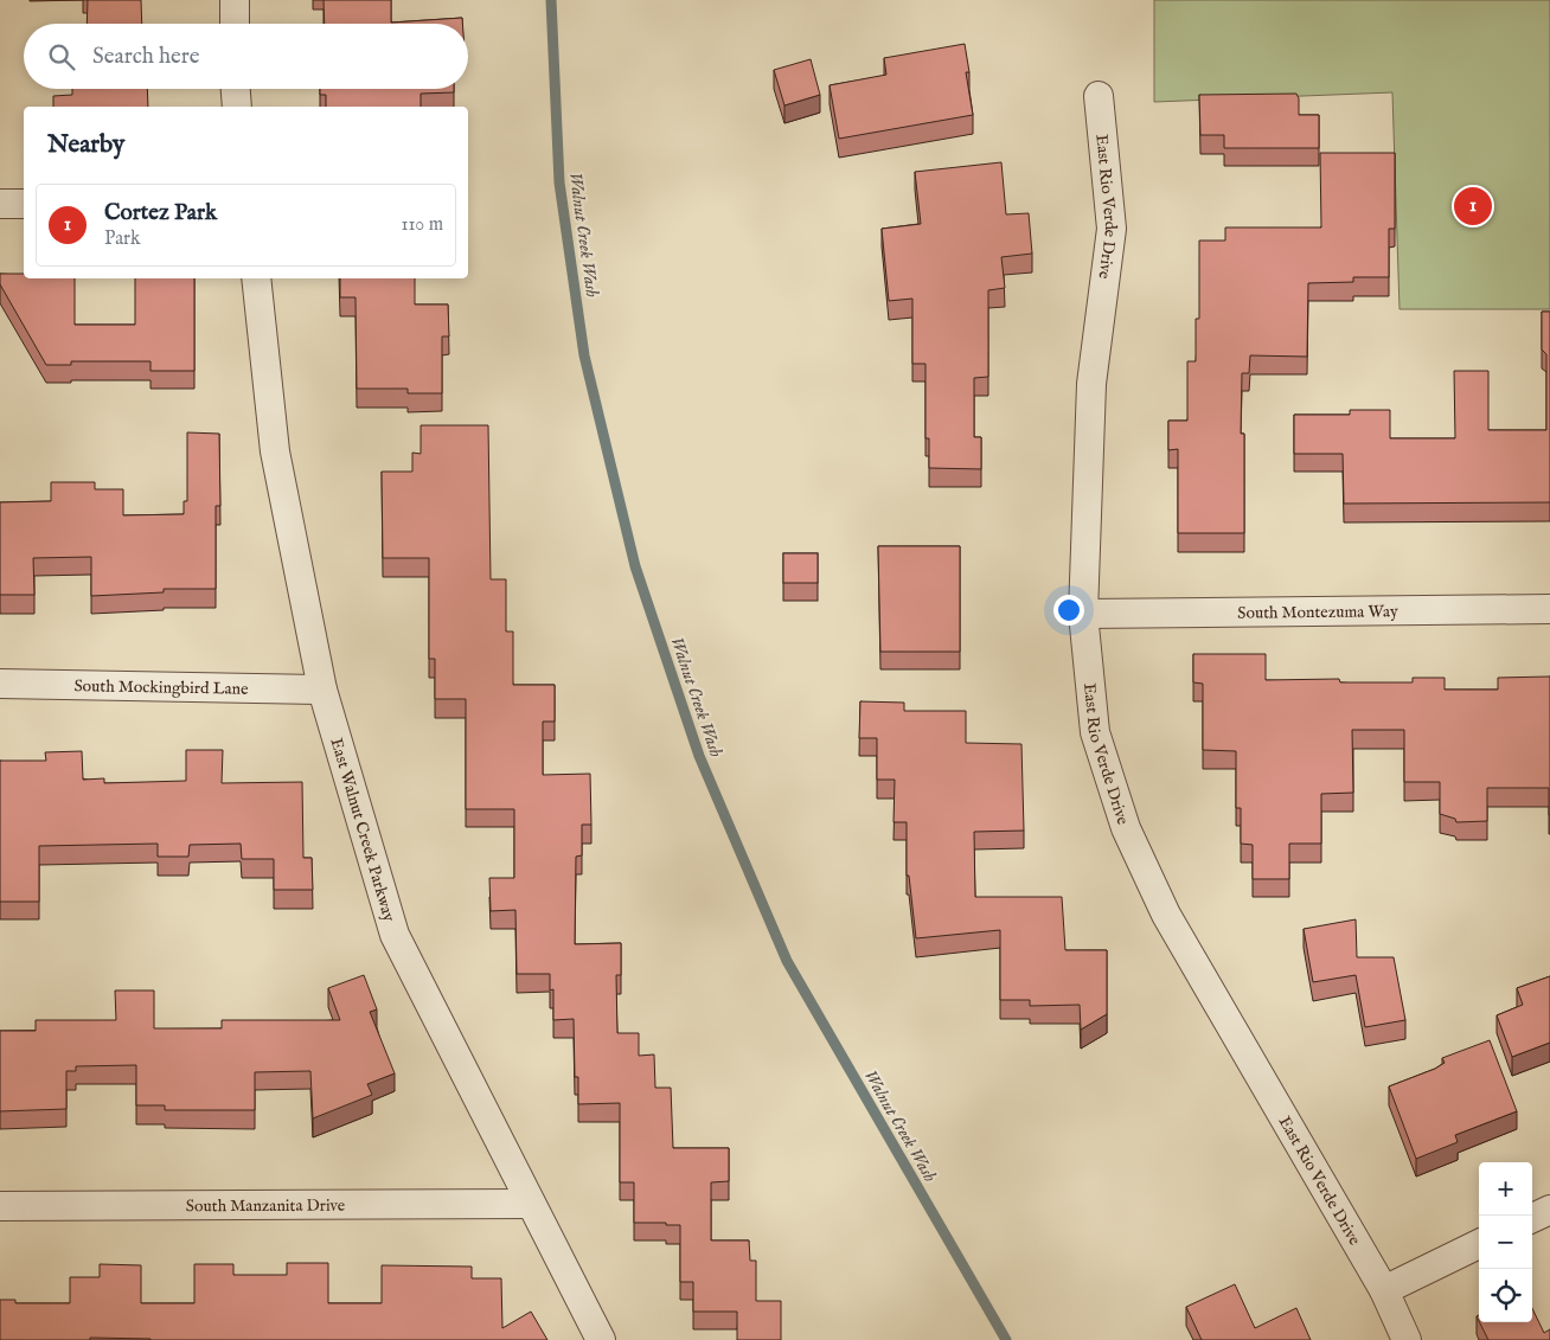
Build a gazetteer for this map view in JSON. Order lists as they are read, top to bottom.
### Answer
{
  "streets": {
    "street": [
      "East Rio Verde Drive",
      "South Montezuma Way",
      "South Mockingbird Lane",
      "East Walnut Creek Parkway",
      "South Manzanita Drive"
    ]
  },
  "crossings": [
    ["East Rio Verde Drive", "South Montezuma Way"],
    ["South Mockingbird Lane", "East Walnut Creek Parkway"],
    ["East Walnut Creek Parkway", "South Manzanita Drive"]
  ],
  "water": ["Walnut Creek Wash"],
  "page": {
    "search": "Search here",
    "heading": "Nearby",
    "list": [
      {
        "mark": "1",
        "name": "Cortez Park",
        "note": "Park",
        "value": "110 m"
      }
    ],
    "pins": "1",
    "map_buttons": ["+", "−"]
  }
}
